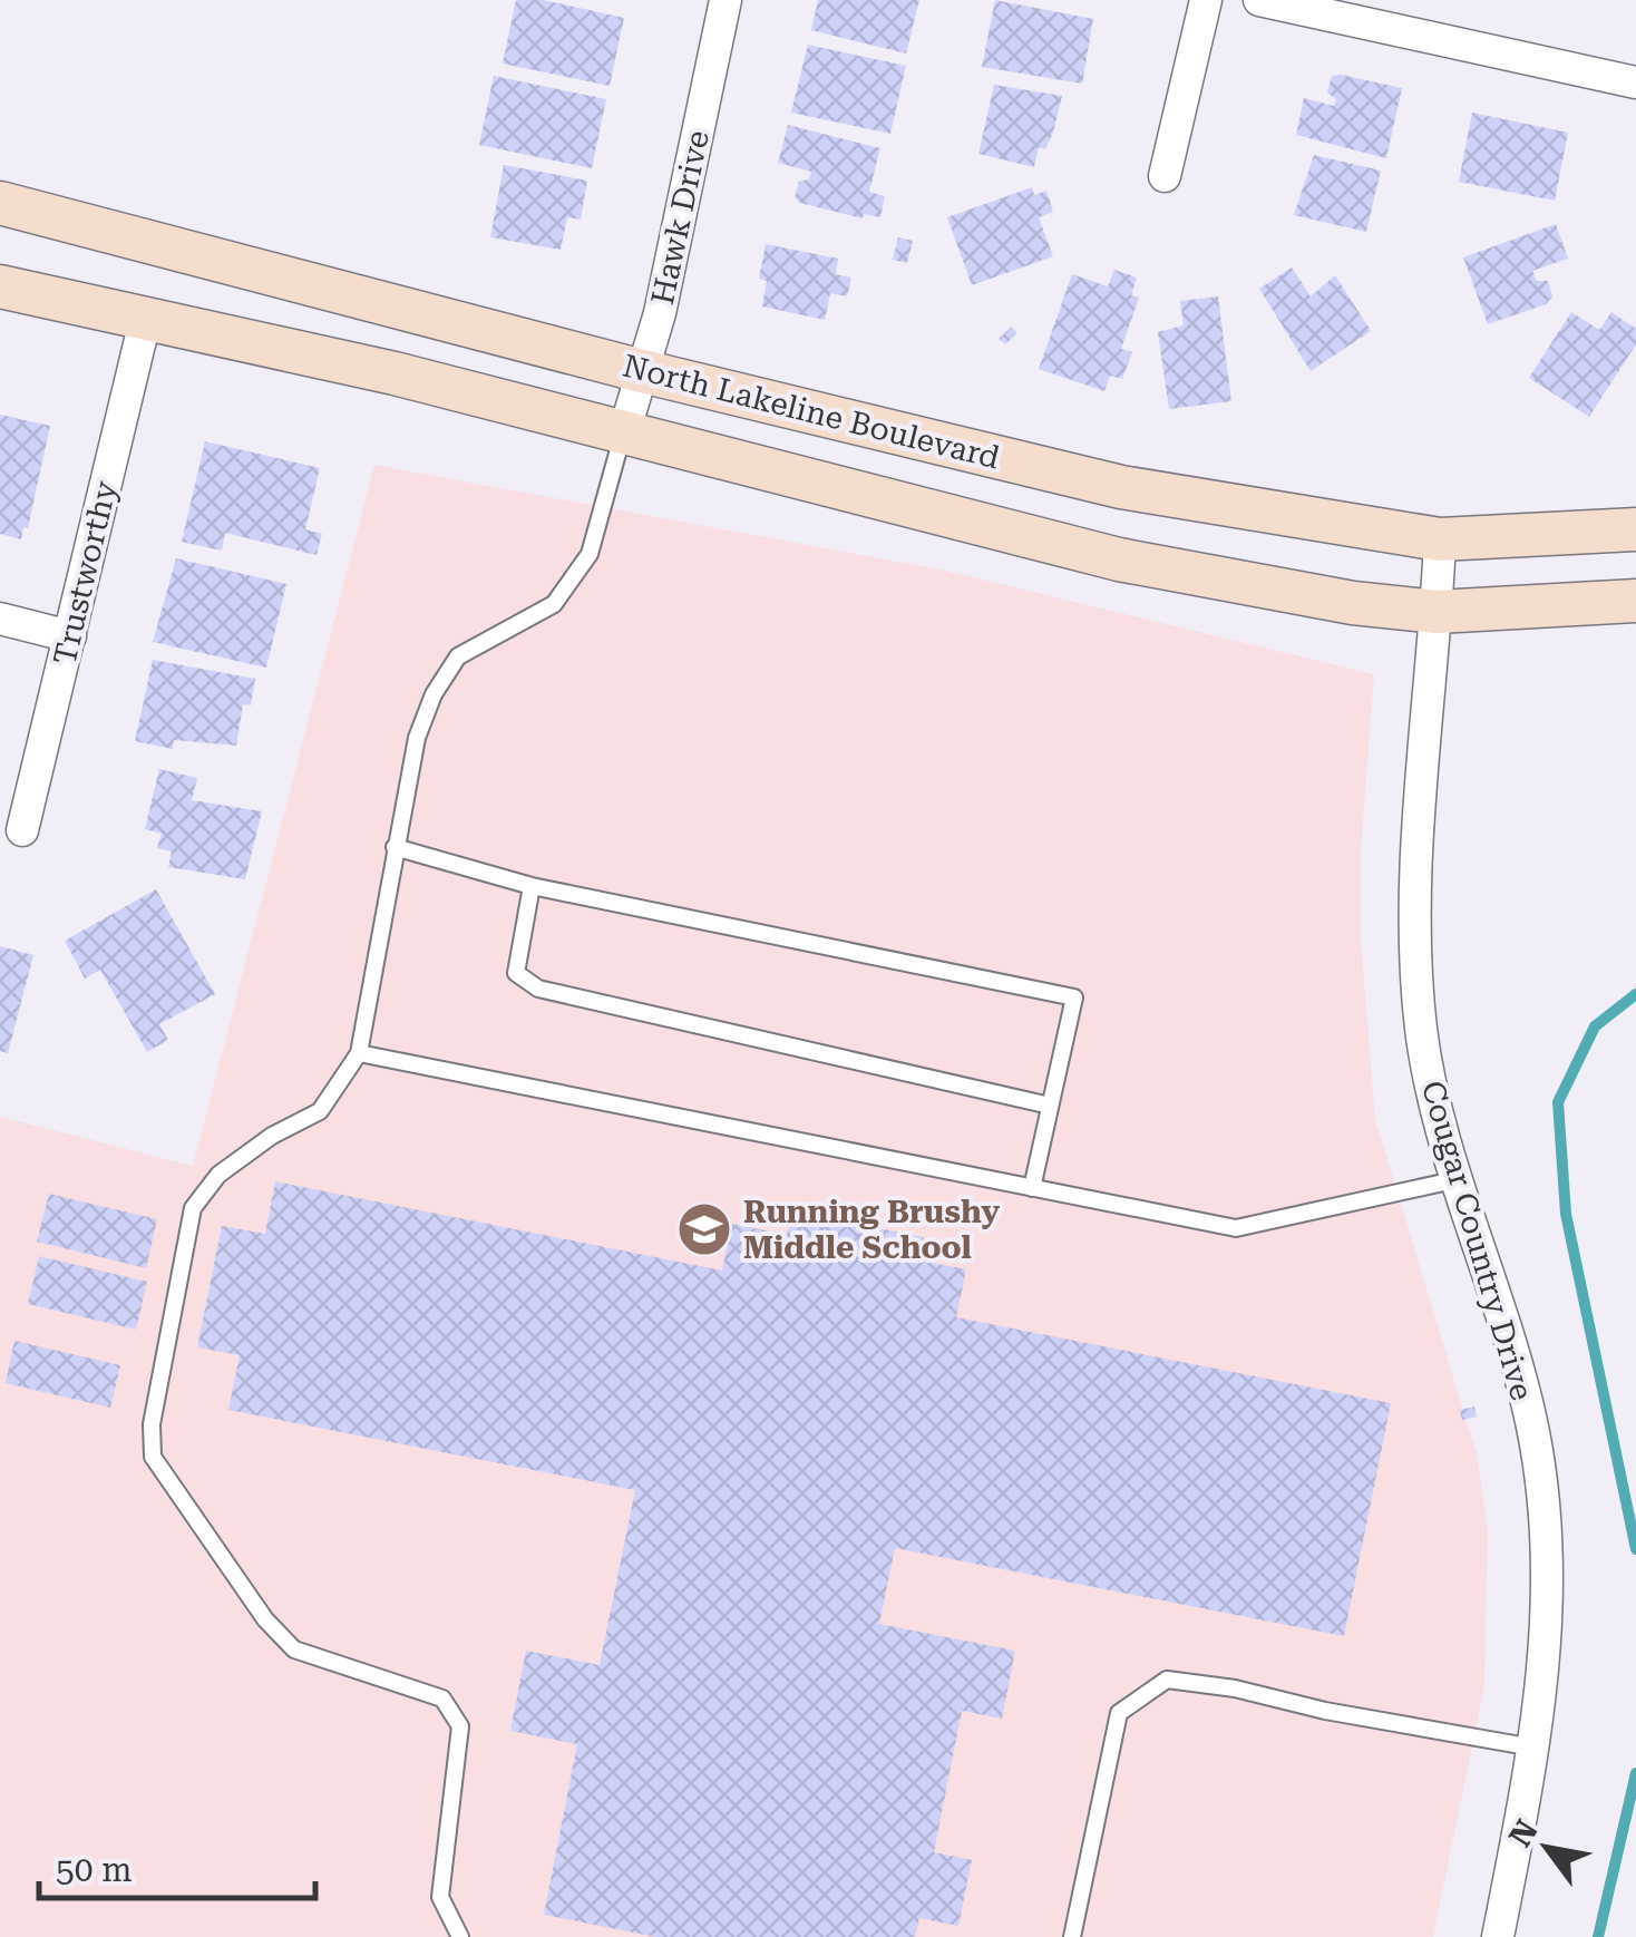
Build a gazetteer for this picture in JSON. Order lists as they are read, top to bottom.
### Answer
{
  "streets": {
    "main road": ["North Lakeline Boulevard"],
    "street": ["Hawk Drive", "Trustworthy", "Cougar Country Drive"]
  },
  "crossings": [
    ["Hawk Drive", "North Lakeline Boulevard"],
    ["North Lakeline Boulevard", "Cougar Country Drive"]
  ],
  "places": {
    "school or university": ["Running Brushy Middle School"]
  },
  "scale_bar": "50 m",
  "north": "top left"
}
